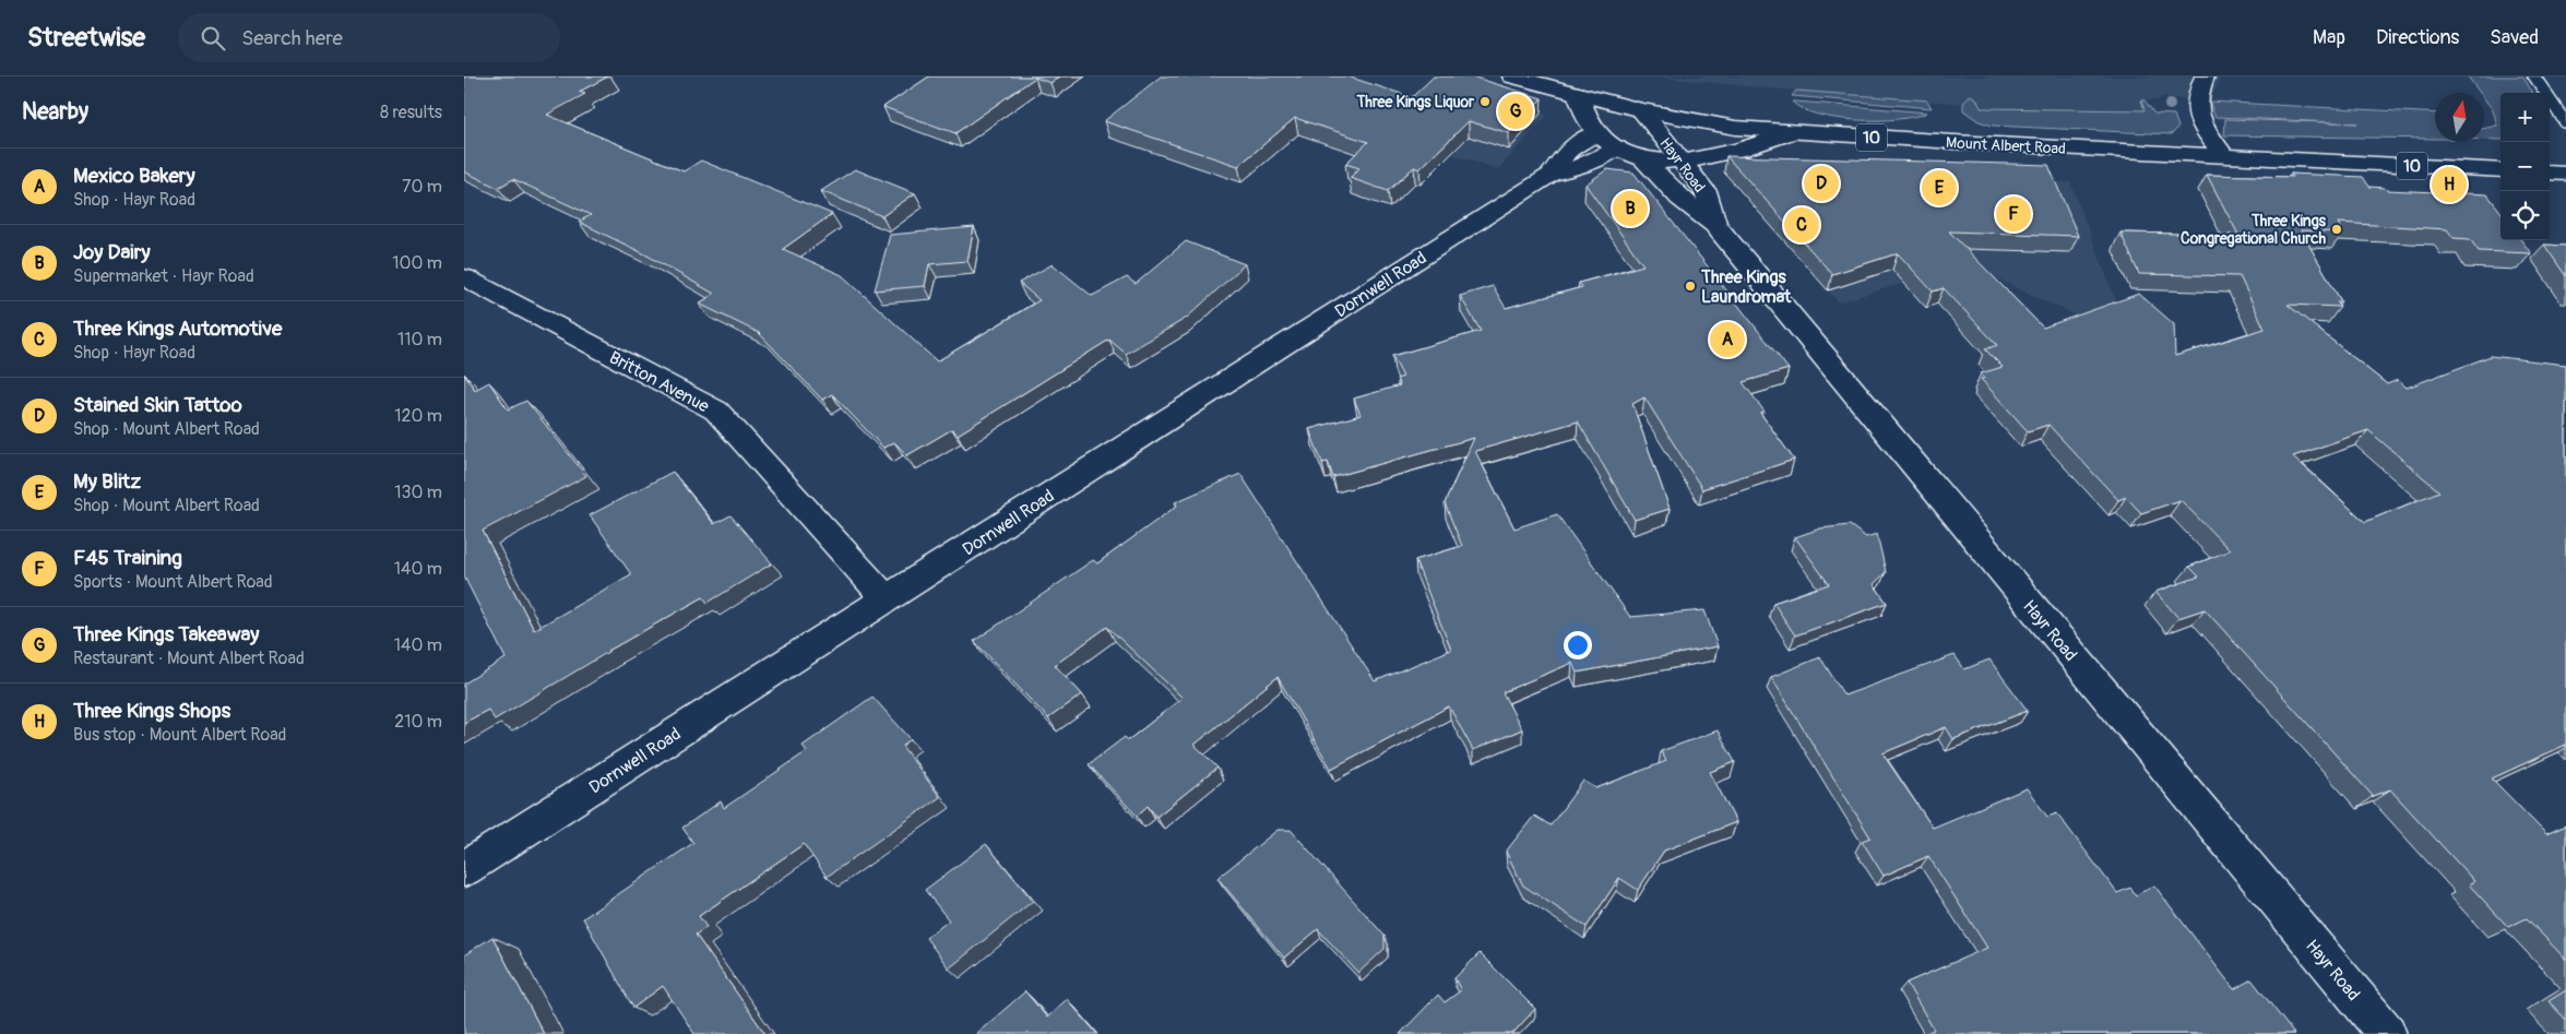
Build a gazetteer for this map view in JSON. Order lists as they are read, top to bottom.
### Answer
{
  "streets": {
    "main road": [
      "10",
      "Mount Albert Road",
      "Hayr Road",
      "Dornwell Road",
      "Britton Avenue"
    ]
  },
  "crossings": [
    ["Mount Albert Road", "Hayr Road"],
    ["Dornwell Road", "Britton Avenue"]
  ],
  "places": ["Three Kings Liquor", "Three Kings Congregational Church", "Three Kings Laundromat"],
  "north": "top",
  "page": {
    "header": "Streetwise",
    "search": "Search here",
    "nav": ["Map", "Directions", "Saved"],
    "heading": ["Nearby", "8 results"],
    "pins": [
      "G",
      "D",
      "H",
      "E",
      "B",
      "F",
      "C",
      "A"
    ],
    "map_buttons": ["+", "−"],
    "list": [
      {
        "mark": "A",
        "name": "Mexico Bakery",
        "note": "Shop · Hayr Road",
        "value": "70 m"
      },
      {
        "mark": "B",
        "name": "Joy Dairy",
        "note": "Supermarket · Hayr Road",
        "value": "100 m"
      },
      {
        "mark": "C",
        "name": "Three Kings Automotive",
        "note": "Shop · Hayr Road",
        "value": "110 m"
      },
      {
        "mark": "D",
        "name": "Stained Skin Tattoo",
        "note": "Shop · Mount Albert Road",
        "value": "120 m"
      },
      {
        "mark": "E",
        "name": "My Blitz",
        "note": "Shop · Mount Albert Road",
        "value": "130 m"
      },
      {
        "mark": "F",
        "name": "F45 Training",
        "note": "Sports · Mount Albert Road",
        "value": "140 m"
      },
      {
        "mark": "G",
        "name": "Three Kings Takeaway",
        "note": "Restaurant · Mount Albert Road",
        "value": "140 m"
      },
      {
        "mark": "H",
        "name": "Three Kings Shops",
        "note": "Bus stop · Mount Albert Road",
        "value": "210 m"
      }
    ]
  }
}
